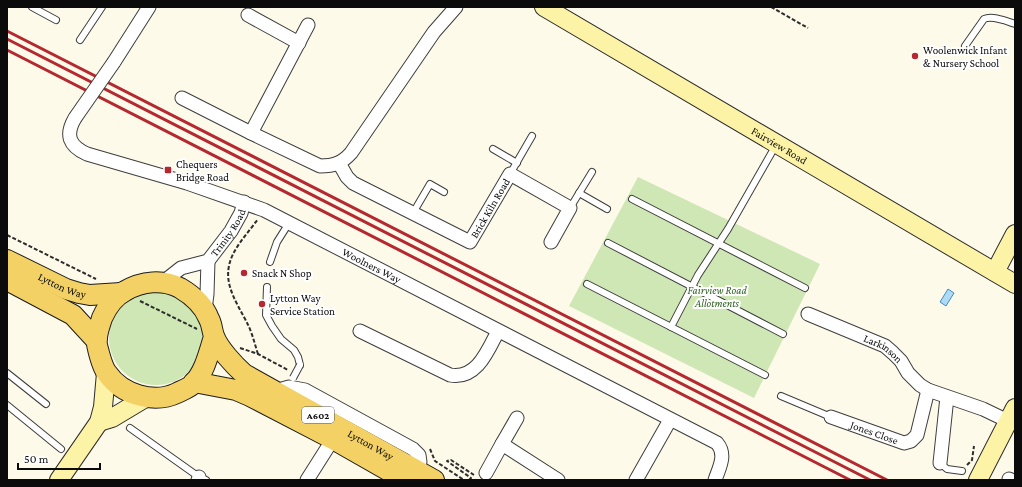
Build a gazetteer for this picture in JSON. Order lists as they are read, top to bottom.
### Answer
{
  "streets": {
    "main road": ["Lytton Way", "A602"],
    "street": [
      "Fairview Road",
      "Brick Kiln Road",
      "Trinity Road",
      "Woolners Way",
      "Larkinson",
      "Jones Close"
    ]
  },
  "crossings": [
    ["Trinity Road", "Woolners Way"],
    ["Trinity Road", "Lytton Way"],
    ["Larkinson", "Jones Close"]
  ],
  "parks": ["Fairview Road Allotments"],
  "places": {
    "other": ["Woolenwick Infant & Nursery School", "Snack N Shop", "Lytton Way Service Station"],
    "transit": ["Chequers Bridge Road"]
  },
  "scale_bar": "50 m"
}
